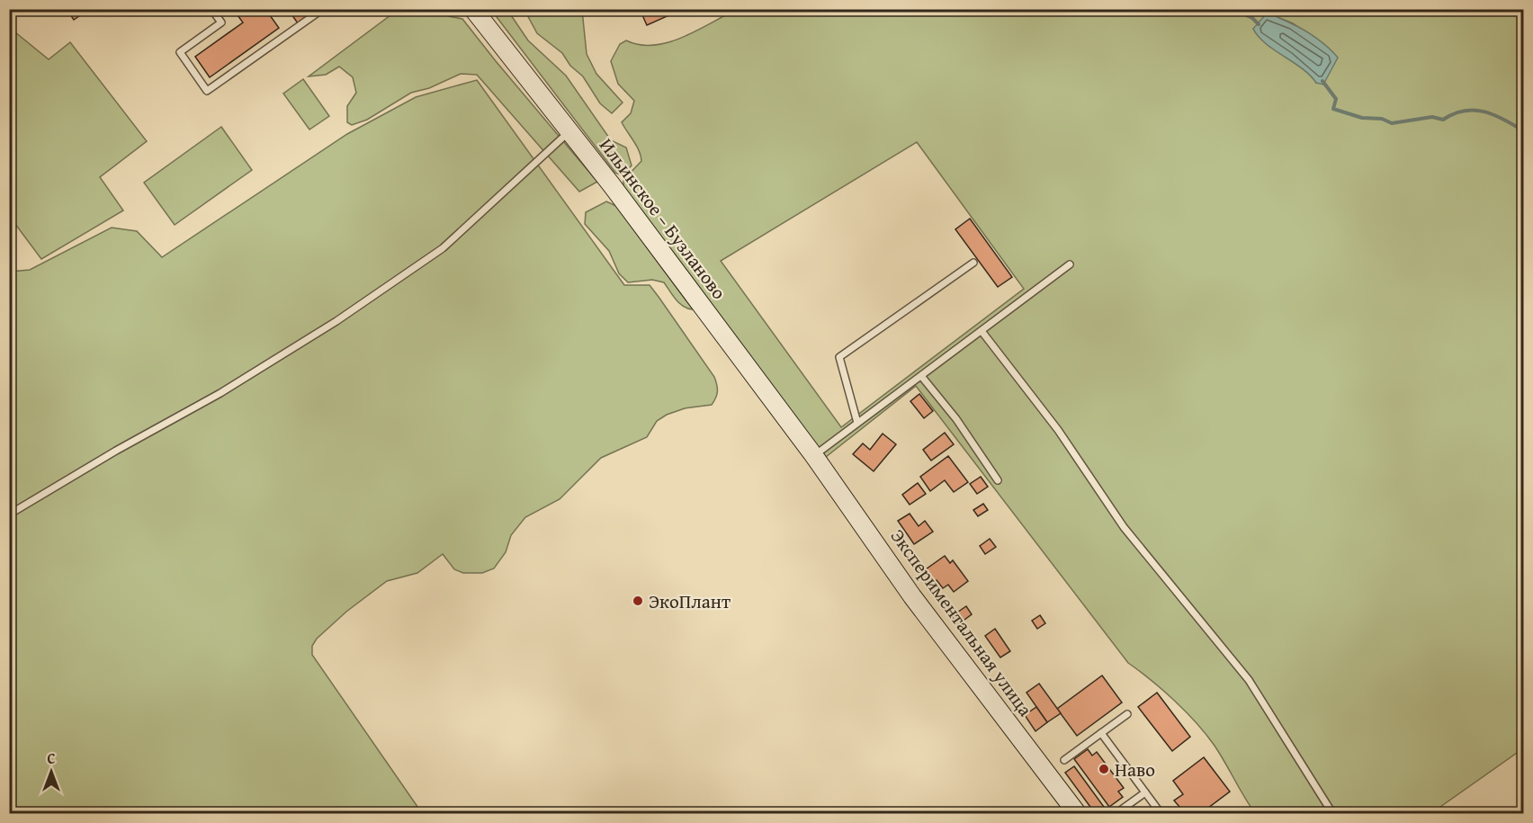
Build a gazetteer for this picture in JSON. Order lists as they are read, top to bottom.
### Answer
{
  "streets": {
    "street": ["Ильинское – Бузланово", "Экспериментальная улица"]
  },
  "crossings": [
    ["Ильинское – Бузланово", "Экспериментальная улица"]
  ],
  "places": ["ЭкоПлант", "Наво"],
  "north": "top"
}
